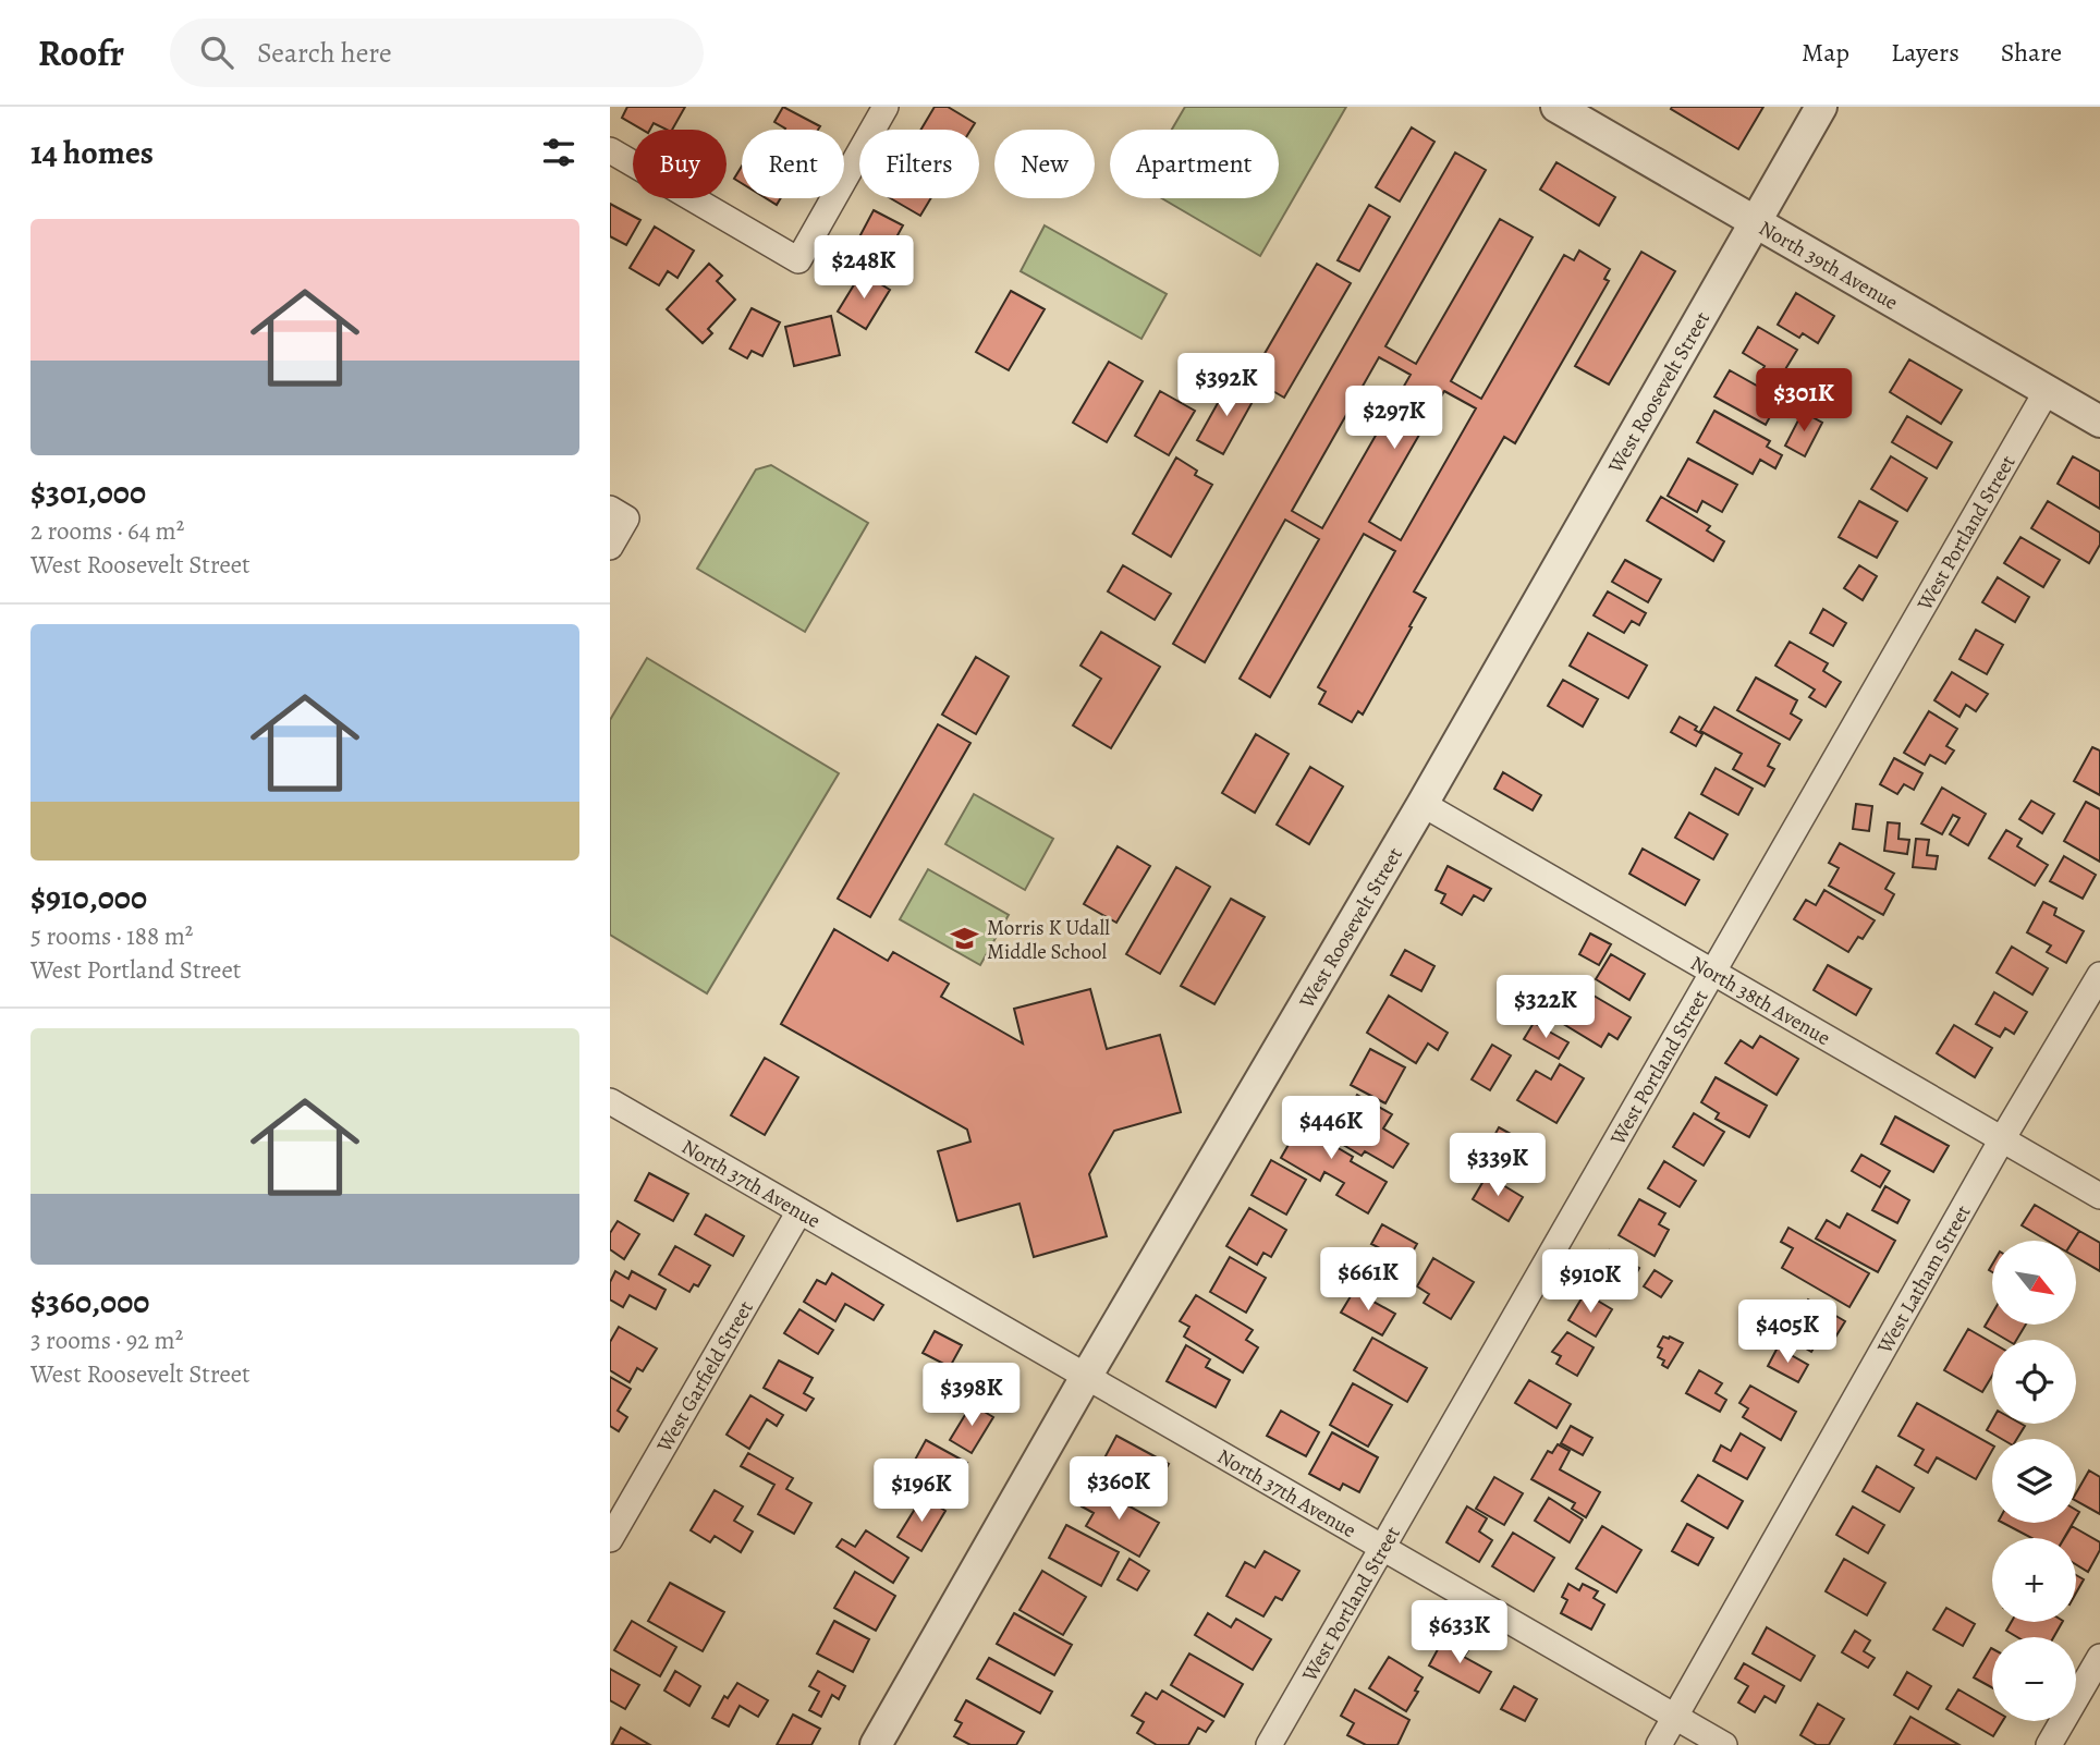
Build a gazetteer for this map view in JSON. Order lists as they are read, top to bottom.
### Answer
{
  "streets": {
    "street": [
      "North 39th Avenue",
      "West Roosevelt Street",
      "West Portland Street",
      "North 38th Avenue",
      "North 37th Avenue",
      "West Latham Street",
      "West Garfield Street"
    ]
  },
  "crossings": [
    ["North 39th Avenue", "West Roosevelt Street"],
    ["North 39th Avenue", "West Portland Street"],
    ["West Roosevelt Street", "North 38th Avenue"],
    ["West Roosevelt Street", "North 37th Avenue"],
    ["West Portland Street", "North 38th Avenue"],
    ["West Portland Street", "North 37th Avenue"],
    ["North 38th Avenue", "West Latham Street"],
    ["North 37th Avenue", "West Latham Street"],
    ["North 37th Avenue", "West Garfield Street"]
  ],
  "places": {
    "school or university": ["Morris K Udall Middle School"]
  },
  "north": "bottom right",
  "page": {
    "header": "Roofr",
    "search": "Search here",
    "nav": ["Map", "Layers", "Share"],
    "heading": "14 homes",
    "chip": [
      "Buy",
      "Rent",
      "Filters",
      "New",
      "Apartment"
    ],
    "list": [
      {
        "name": "$301,000",
        "note": "2 rooms · 64 m² · West Roosevelt Street"
      },
      {
        "name": "$910,000",
        "note": "5 rooms · 188 m² · West Portland Street"
      },
      {
        "name": "$360,000",
        "note": "3 rooms · 92 m² · West Roosevelt Street"
      }
    ],
    "price": [
      "$248K",
      "$392K",
      "$301K",
      "$297K",
      "$322K",
      "$446K",
      "$339K",
      "$661K",
      "$910K",
      "$405K",
      "$398K",
      "$360K",
      "$196K",
      "$633K"
    ],
    "map_buttons": ["+", "−"]
  }
}
